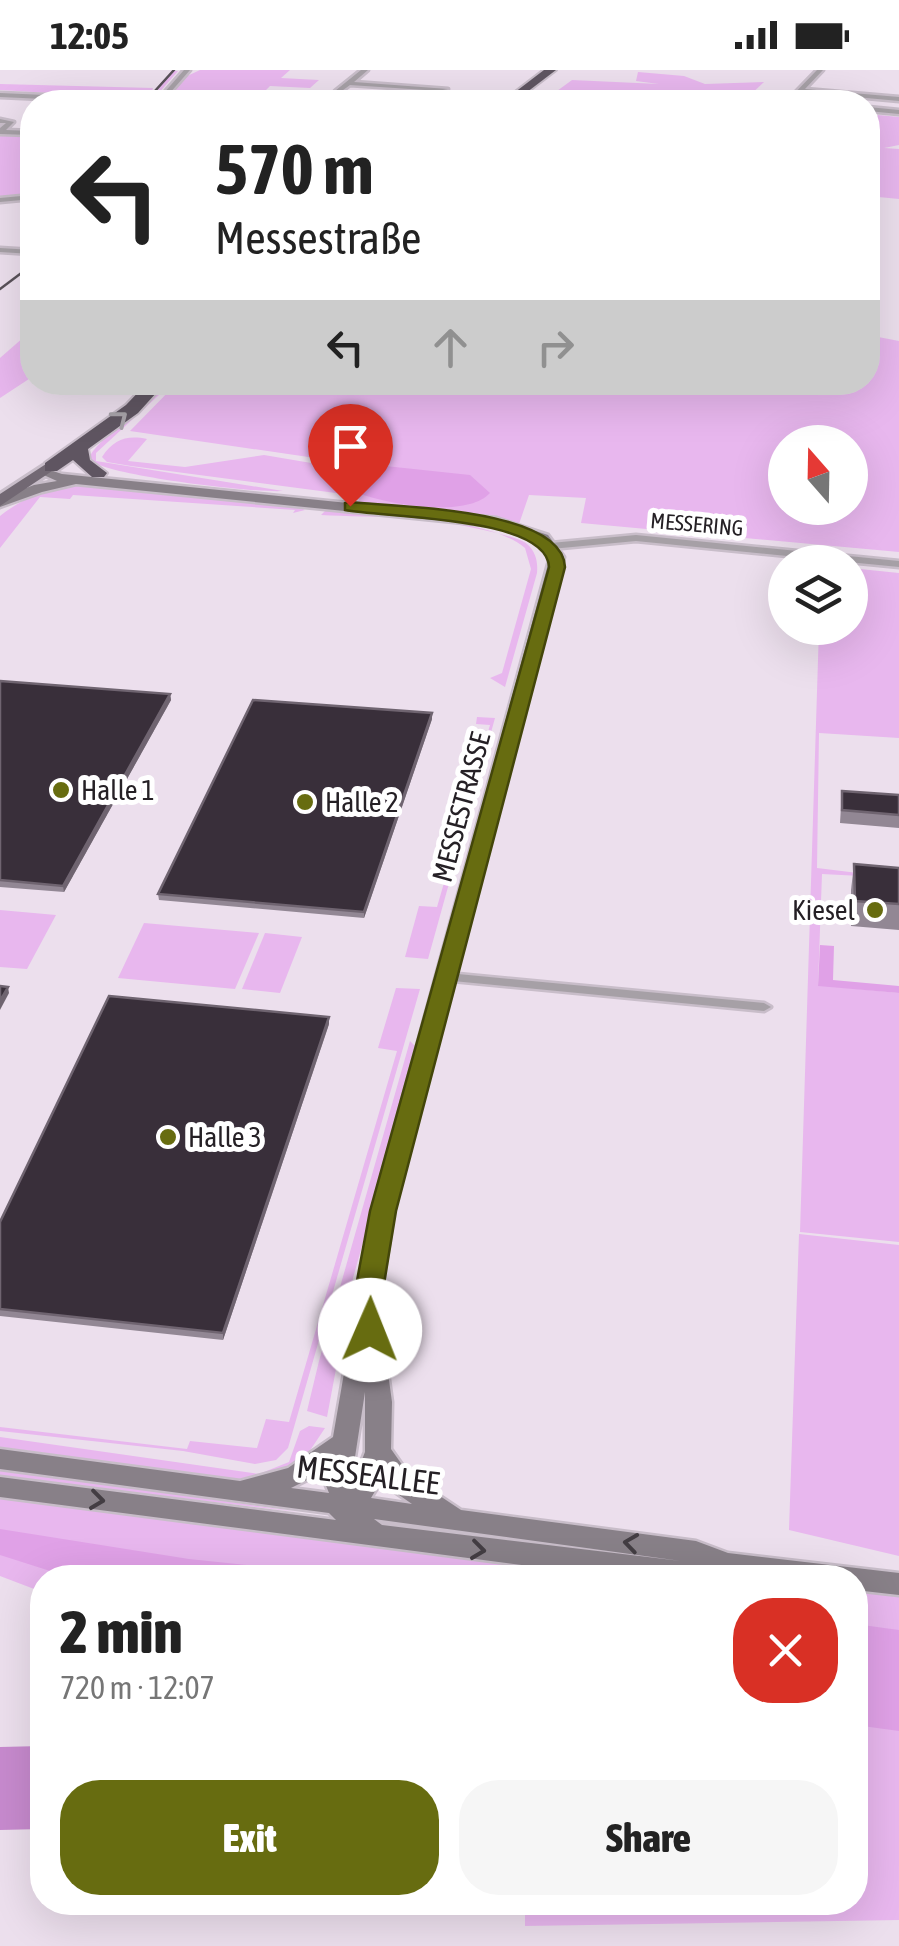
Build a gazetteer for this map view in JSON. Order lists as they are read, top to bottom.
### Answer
{
  "streets": {
    "street": ["MESSERING", "MESSESTRASSE", "MESSEALLEE"]
  },
  "crossings": [
    ["MESSERING", "MESSESTRASSE"],
    ["MESSESTRASSE", "MESSEALLEE"]
  ],
  "places": [
    "Halle 1",
    "Halle 2",
    "Kiesel",
    "Halle 3"
  ],
  "north": "top",
  "page": {
    "status": "12:05",
    "turn": ["570 m", "Messestraße"],
    "heading": ["2 min", "720 m · 12:07"],
    "buttons": ["Exit", "Share"]
  }
}
